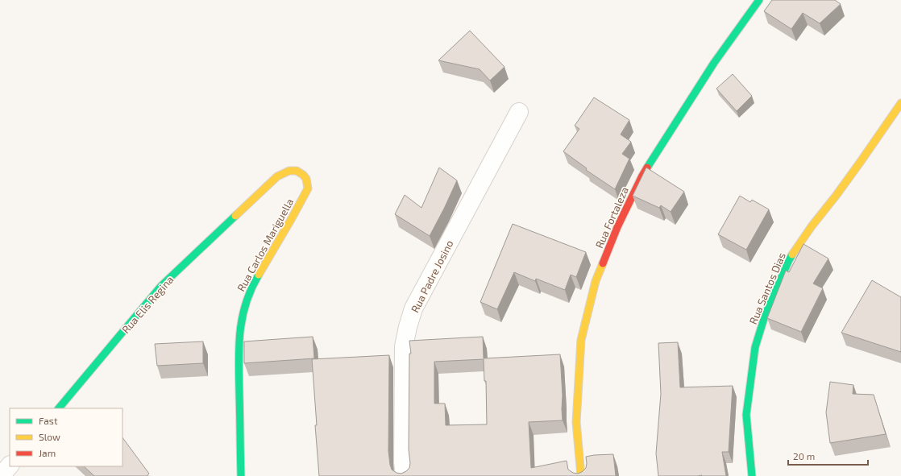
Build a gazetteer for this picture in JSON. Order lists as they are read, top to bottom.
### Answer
{
  "streets": {
    "street": [
      "Rua Fortaleza",
      "Rua Carlos Mariguella",
      "Rua Padre Josino",
      "Rua Santos Dias",
      "Rua Elis Regina"
    ]
  },
  "crossings": [
    ["Rua Carlos Mariguella", "Rua Elis Regina"]
  ],
  "legend": ["Fast", "Slow", "Jam"],
  "scale_bar": "20 m"
}
